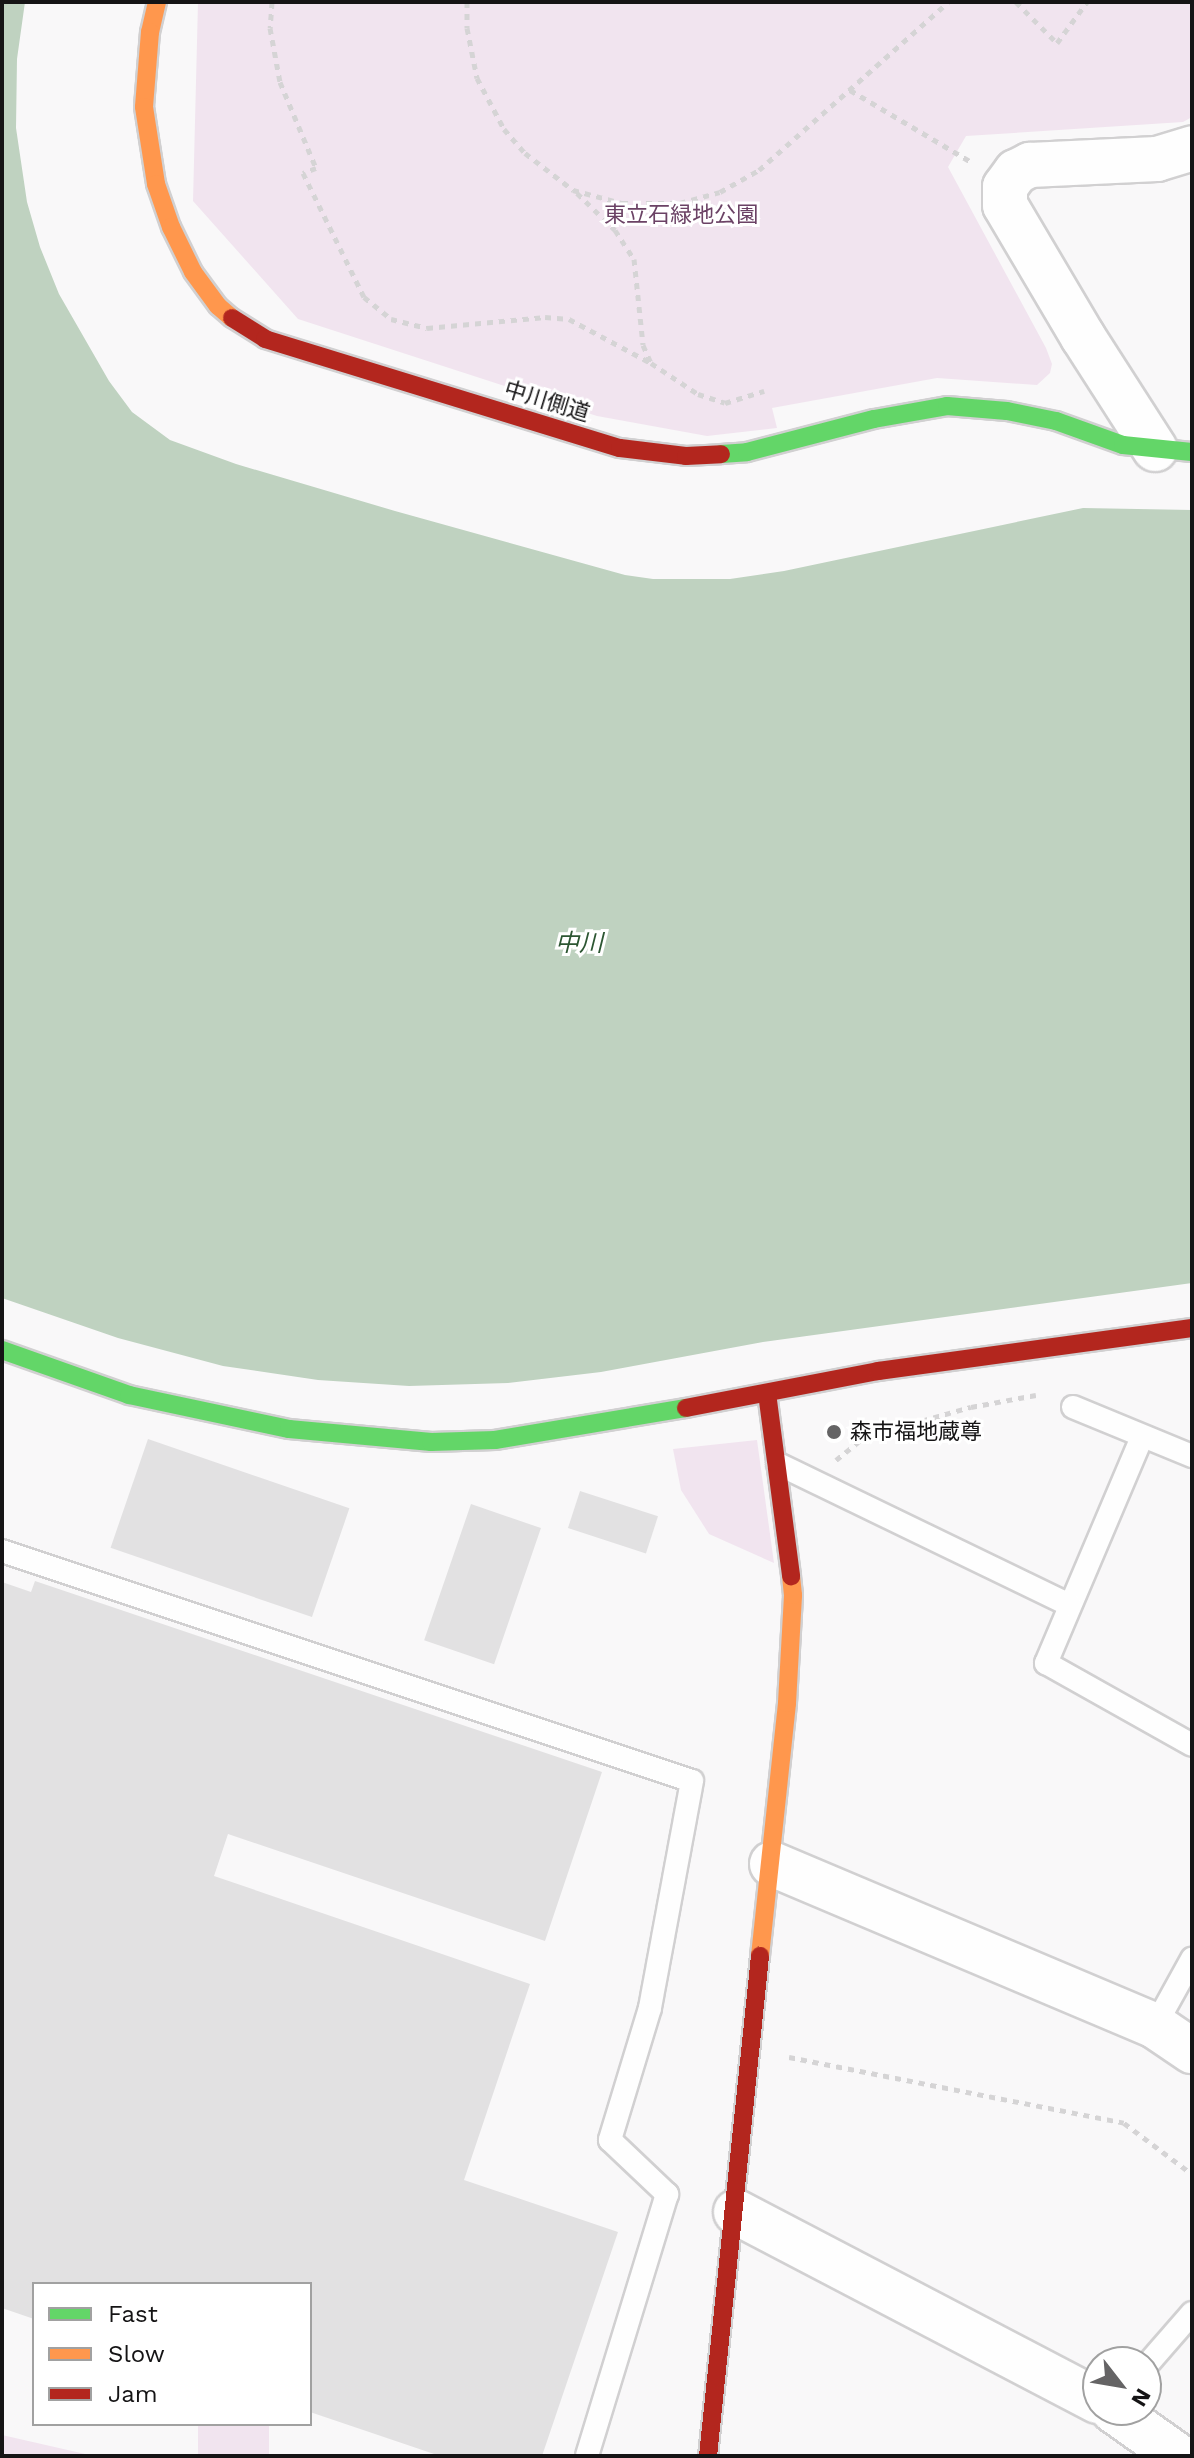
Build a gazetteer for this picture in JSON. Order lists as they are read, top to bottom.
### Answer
{
  "streets": {
    "street": ["中川側道"]
  },
  "water": ["中川"],
  "parks": ["東立石緑地公園"],
  "places": ["森市福地蔵尊"],
  "legend": ["Fast", "Slow", "Jam"],
  "north": "bottom right"
}
